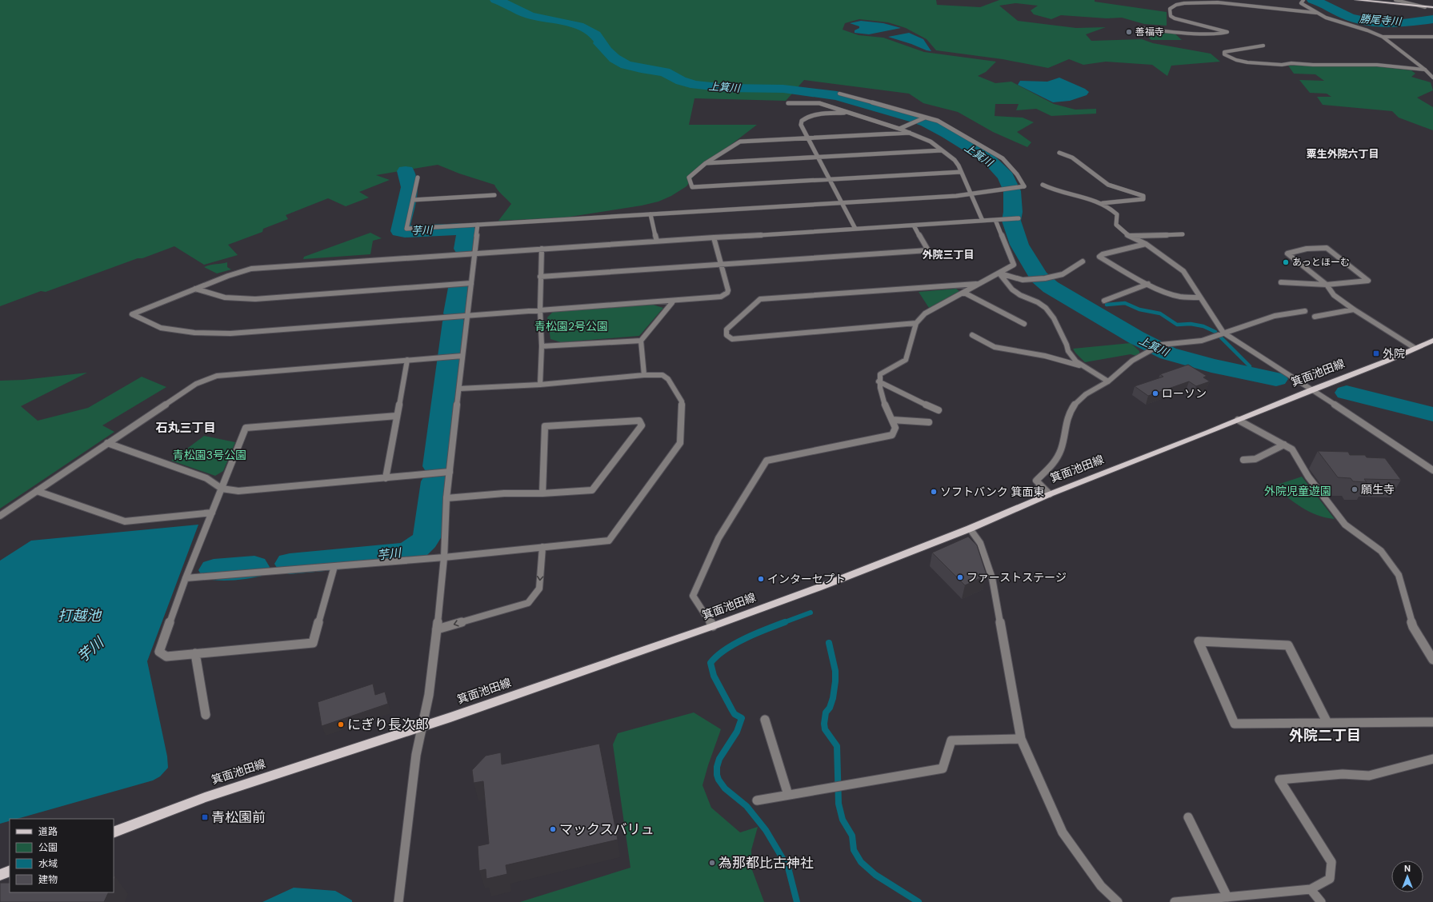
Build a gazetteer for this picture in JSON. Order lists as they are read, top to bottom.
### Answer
{
  "streets": {
    "main road": ["箕面池田線"]
  },
  "districts": [
    "粟生外院六丁目",
    "外院三丁目",
    "石丸三丁目",
    "外院二丁目"
  ],
  "water": [
    "勝尾寺川",
    "上箕川",
    "芋川",
    "打越池"
  ],
  "parks": ["青松園2号公園", "青松園3号公園", "外院児童遊園"],
  "places": {
    "other": [
      "善福寺",
      "あっとほーむ",
      "ローソン",
      "願生寺",
      "ソフトバンク 箕面東",
      "ファーストステージ",
      "インターセプト",
      "にぎり長次郎",
      "マックスバリュ",
      "為那都比古神社"
    ],
    "transit": ["外院", "青松園前"]
  },
  "legend": [
    "道路",
    "公園",
    "水域",
    "建物"
  ],
  "north": "top"
}
